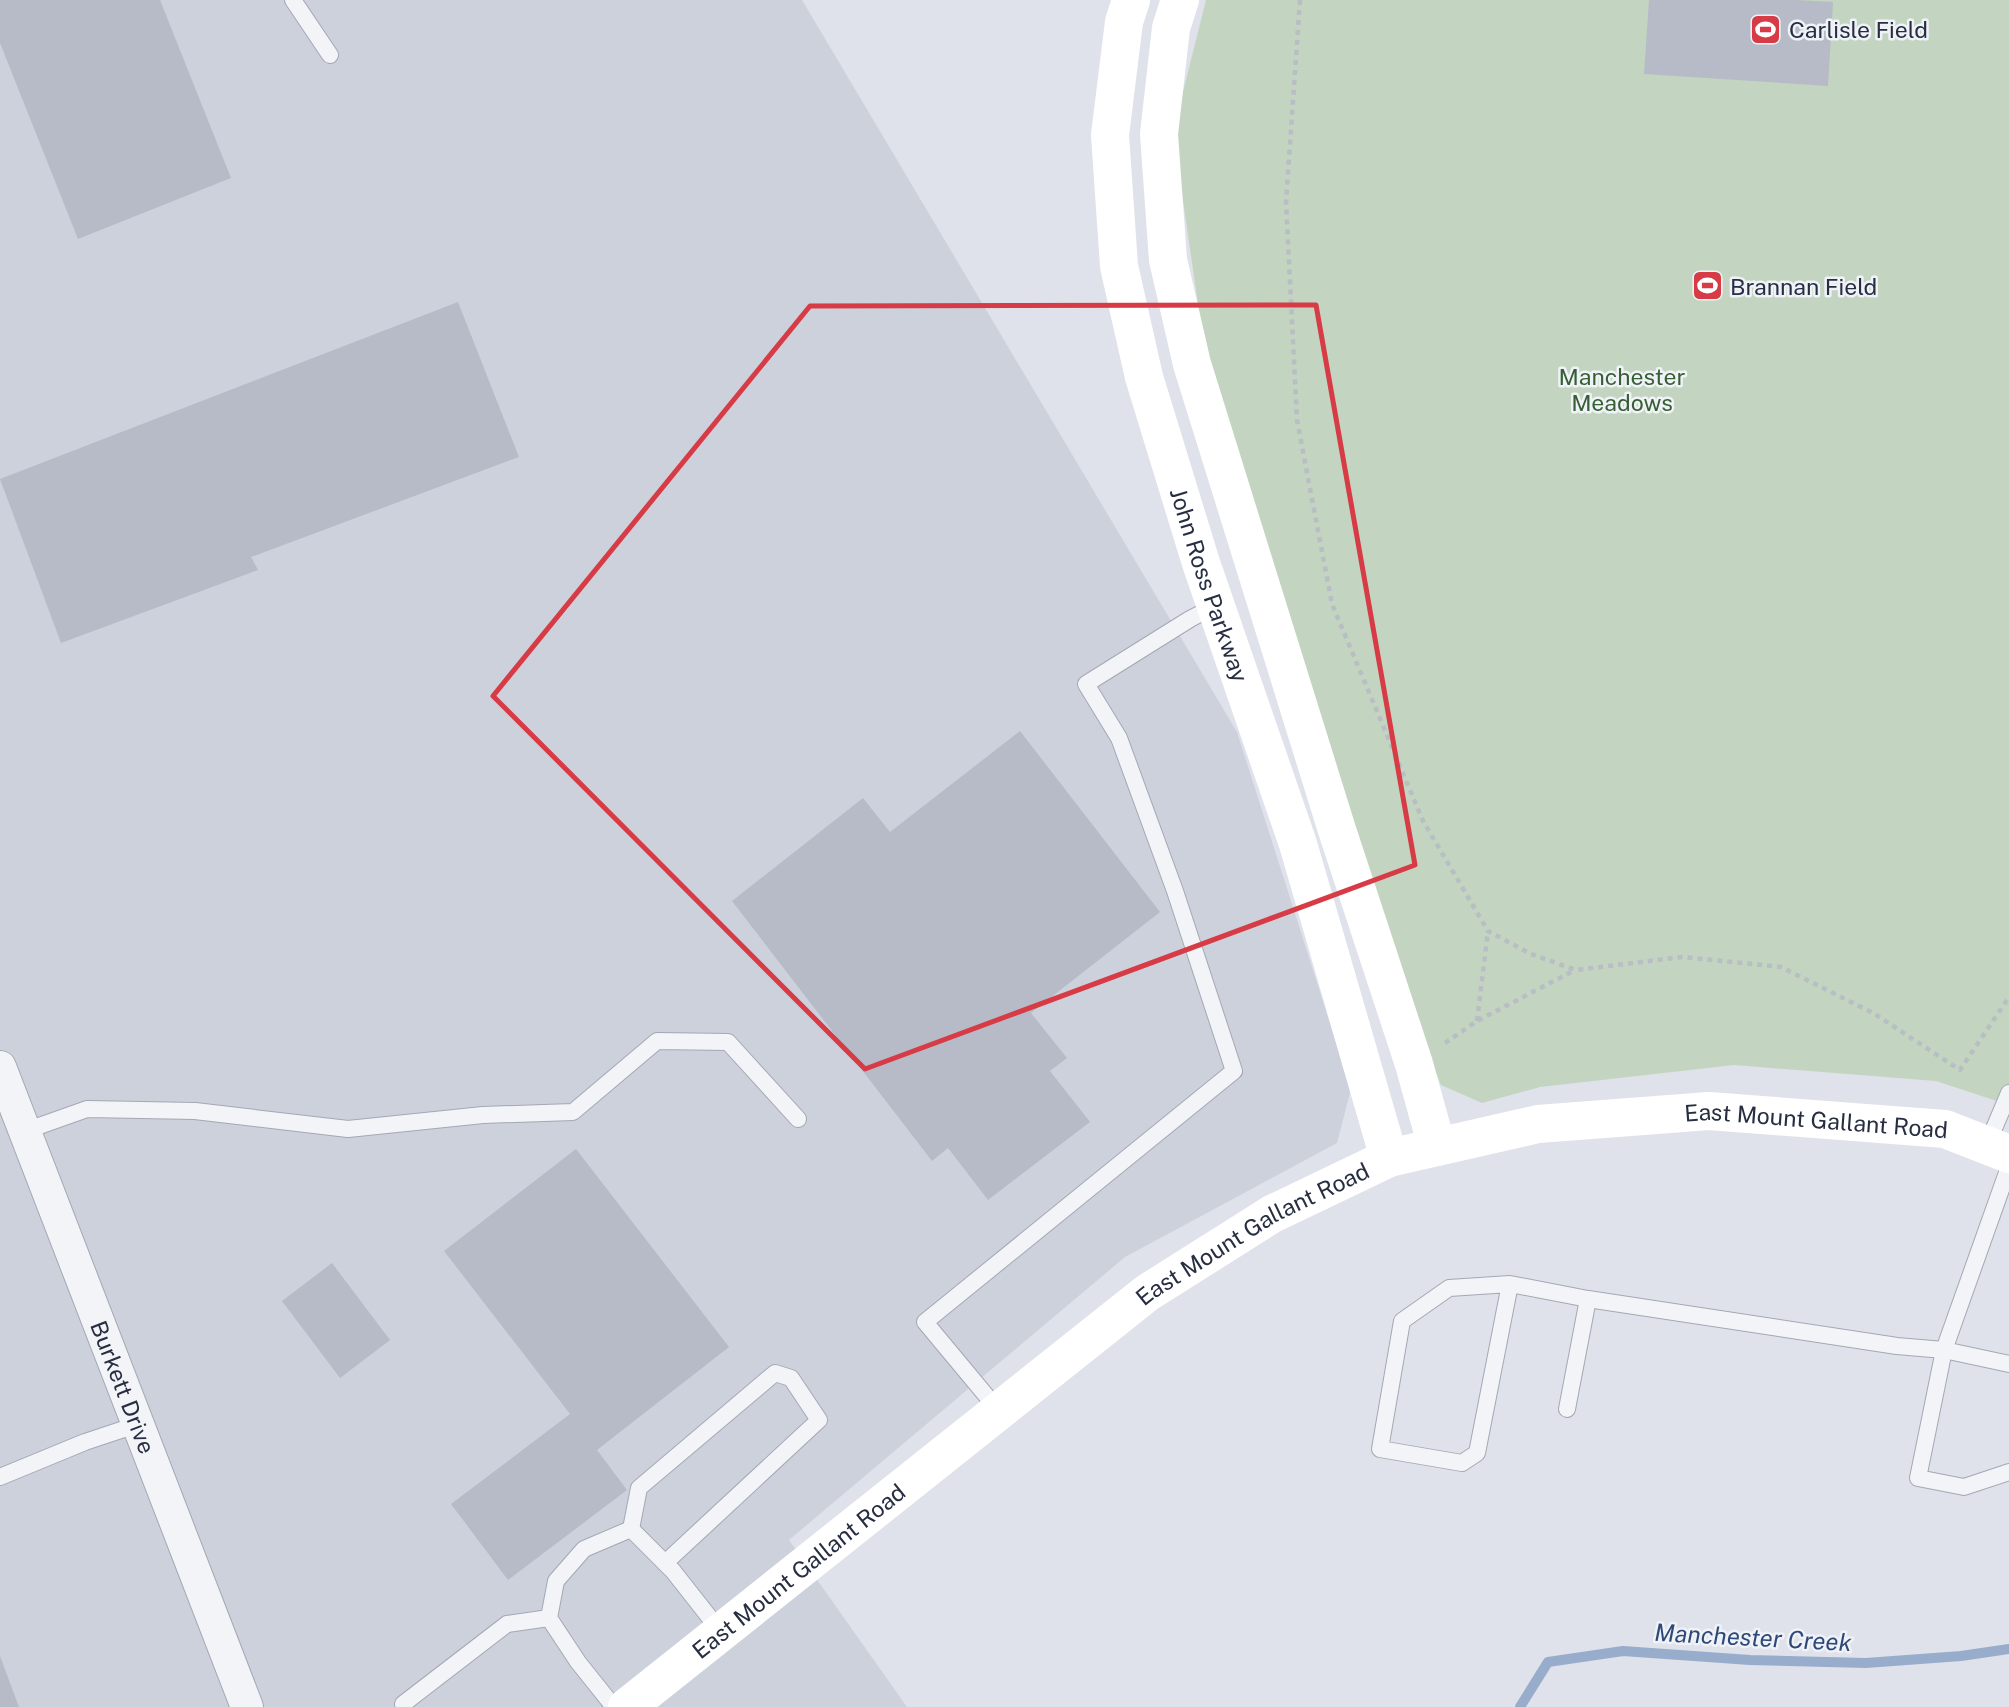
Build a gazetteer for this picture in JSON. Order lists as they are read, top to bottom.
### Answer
{
  "streets": {
    "street": ["John Ross Parkway", "East Mount Gallant Road", "Burkett Drive"]
  },
  "crossings": [
    ["John Ross Parkway", "East Mount Gallant Road"]
  ],
  "water": ["Manchester Creek"],
  "parks": ["Manchester Meadows"],
  "places": {
    "sports": ["Carlisle Field", "Brannan Field"]
  }
}
